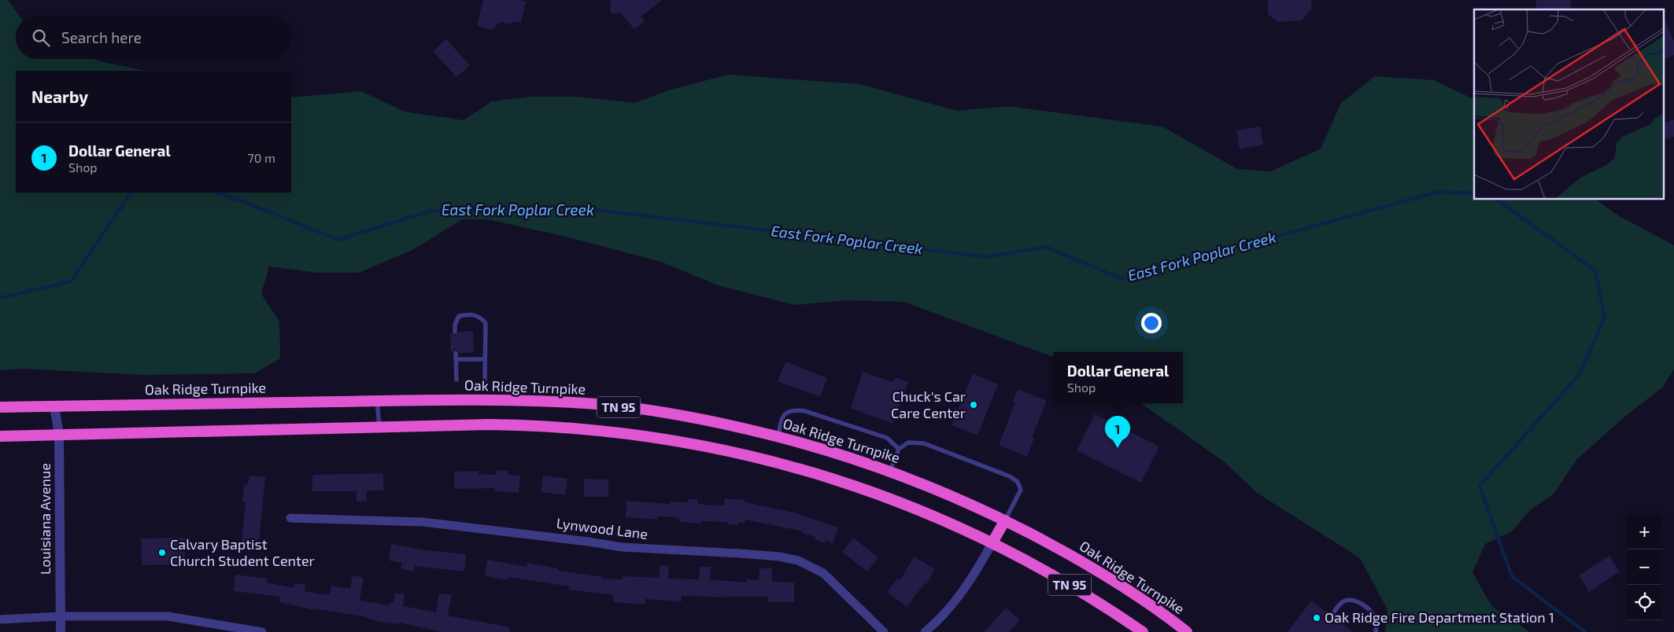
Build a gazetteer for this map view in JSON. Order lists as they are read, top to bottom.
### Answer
{
  "streets": {
    "highway": ["Oak Ridge Turnpike", "TN 95"],
    "street": ["Louisiana Avenue", "Lynwood Lane"]
  },
  "crossings": [
    ["Oak Ridge Turnpike", "Louisiana Avenue"],
    ["TN 95", "Louisiana Avenue"]
  ],
  "water": ["East Fork Poplar Creek"],
  "places": ["Chuck's Car Care Center", "Calvary Baptist Church Student Center", "Oak Ridge Fire Department Station 1"],
  "page": {
    "search": "Search here",
    "heading": "Nearby",
    "list": [
      {
        "mark": "1",
        "name": "Dollar General",
        "note": "Shop",
        "value": "70 m"
      }
    ],
    "popup": ["Dollar General", "Shop"],
    "pins": "1",
    "map_buttons": ["+", "−"]
  }
}
